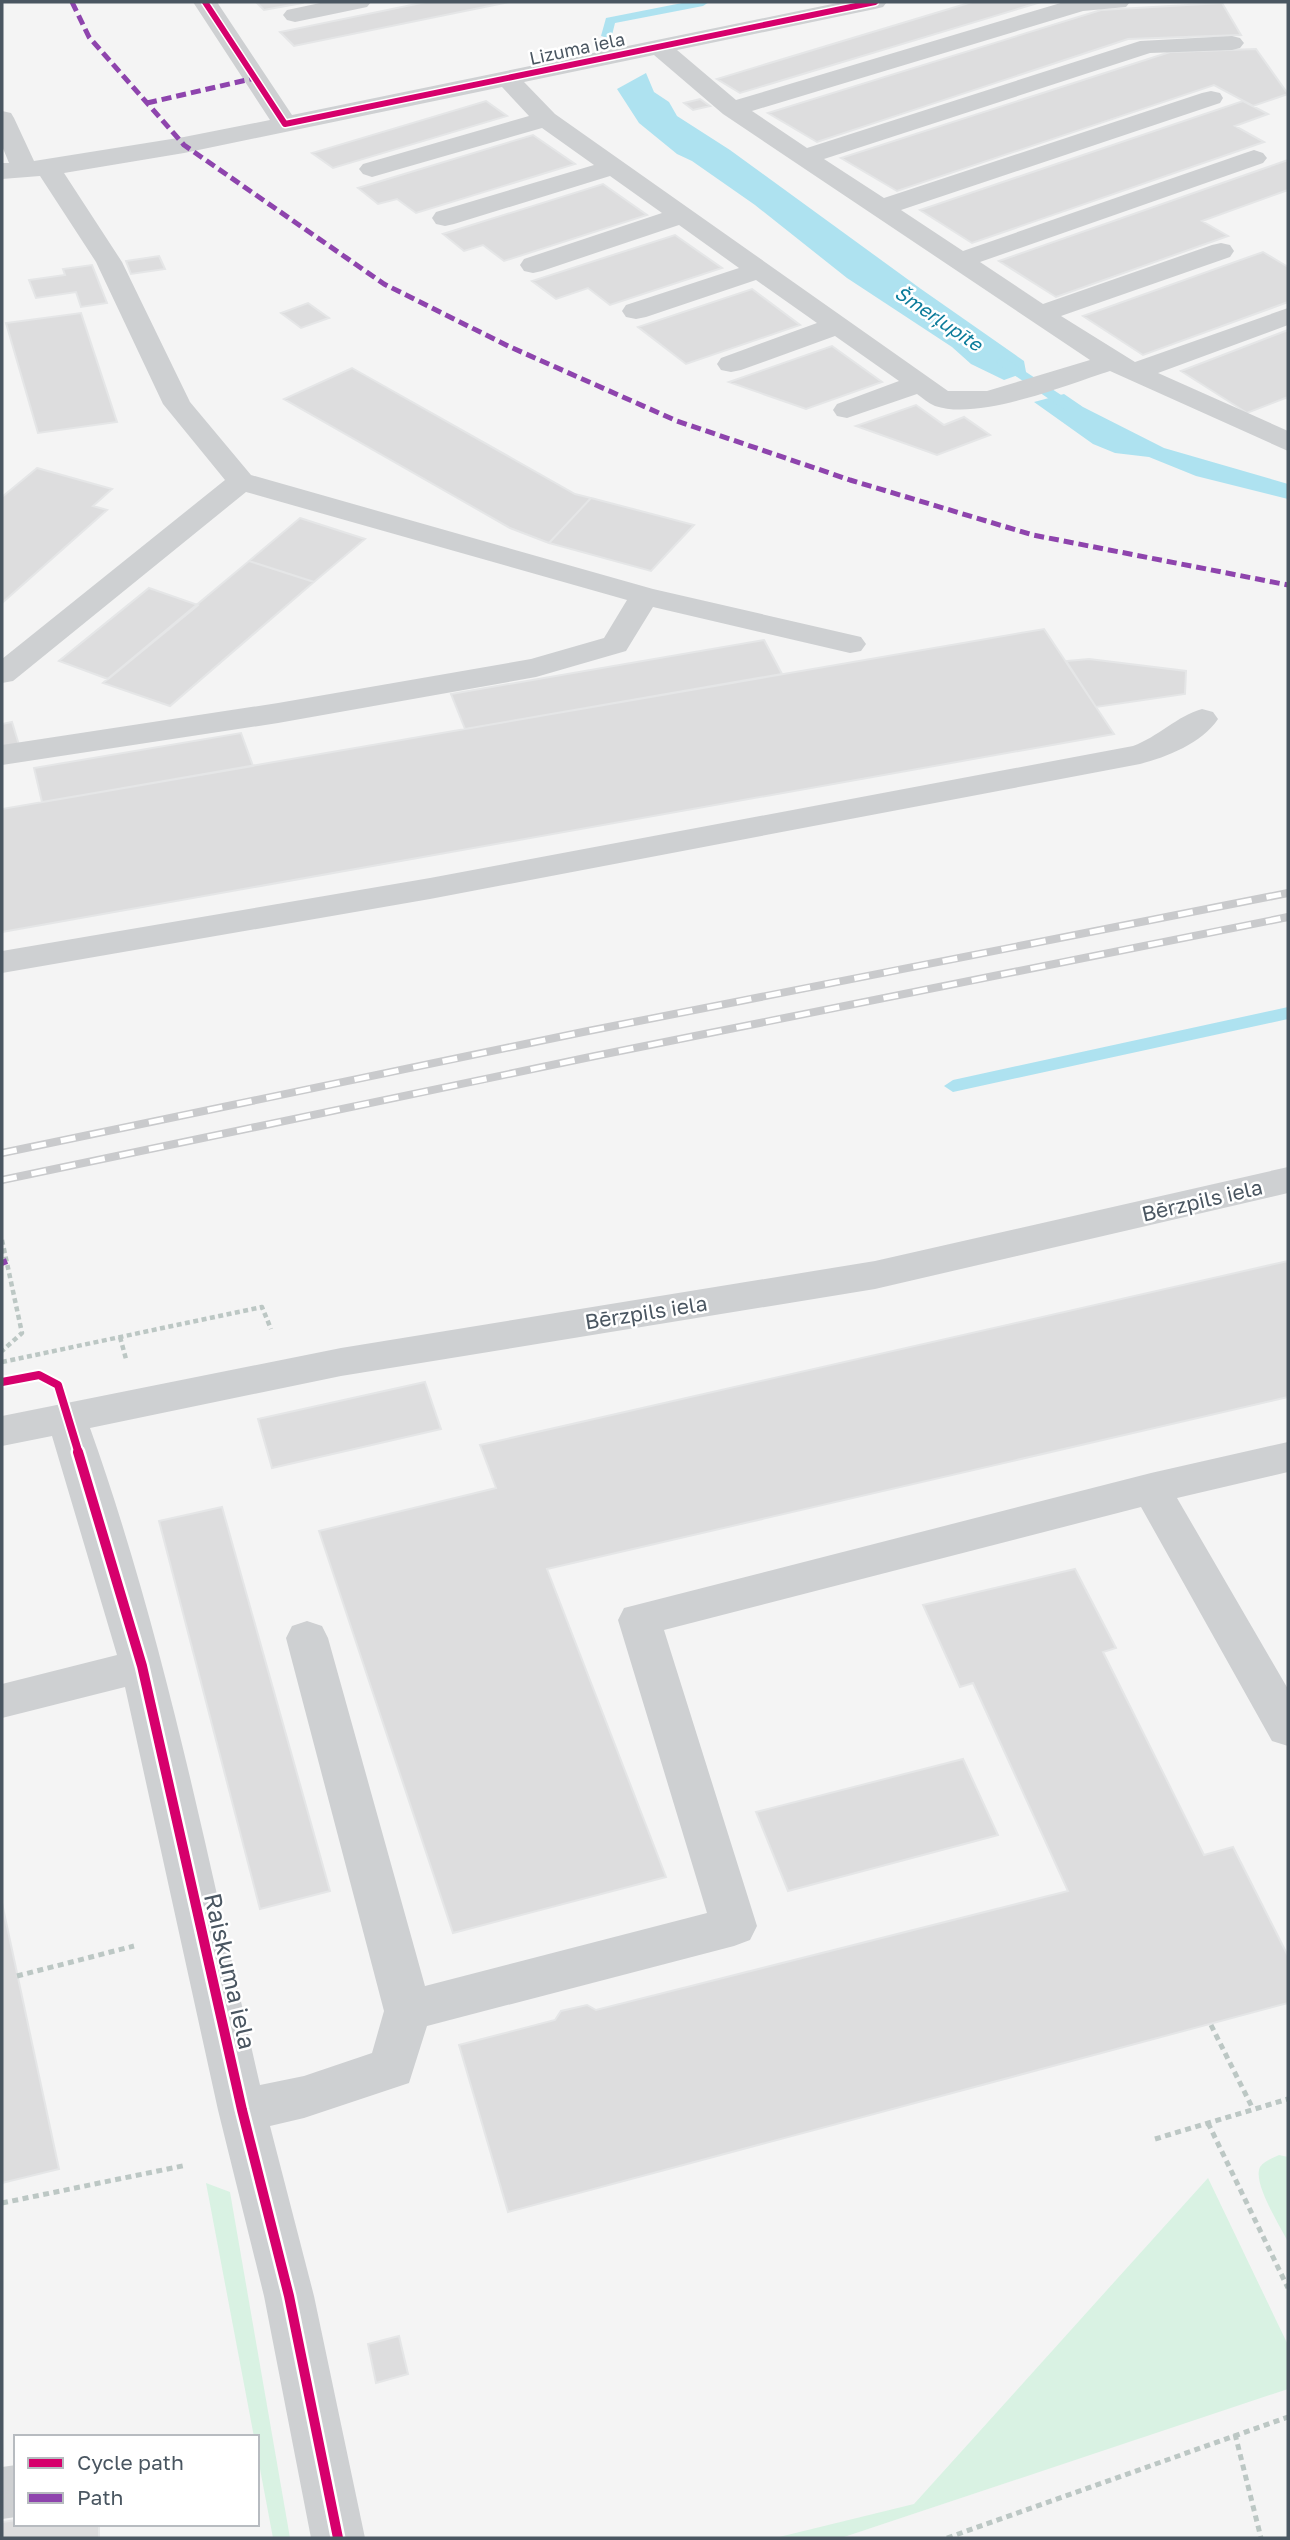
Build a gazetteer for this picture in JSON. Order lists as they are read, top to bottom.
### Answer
{
  "streets": {
    "street": ["Lizuma iela", "Bērzpils iela", "Raiskuma iela"]
  },
  "crossings": [
    ["Bērzpils iela", "Raiskuma iela"]
  ],
  "water": ["Šmerļupīte"],
  "legend": ["Cycle path", "Path"]
}
